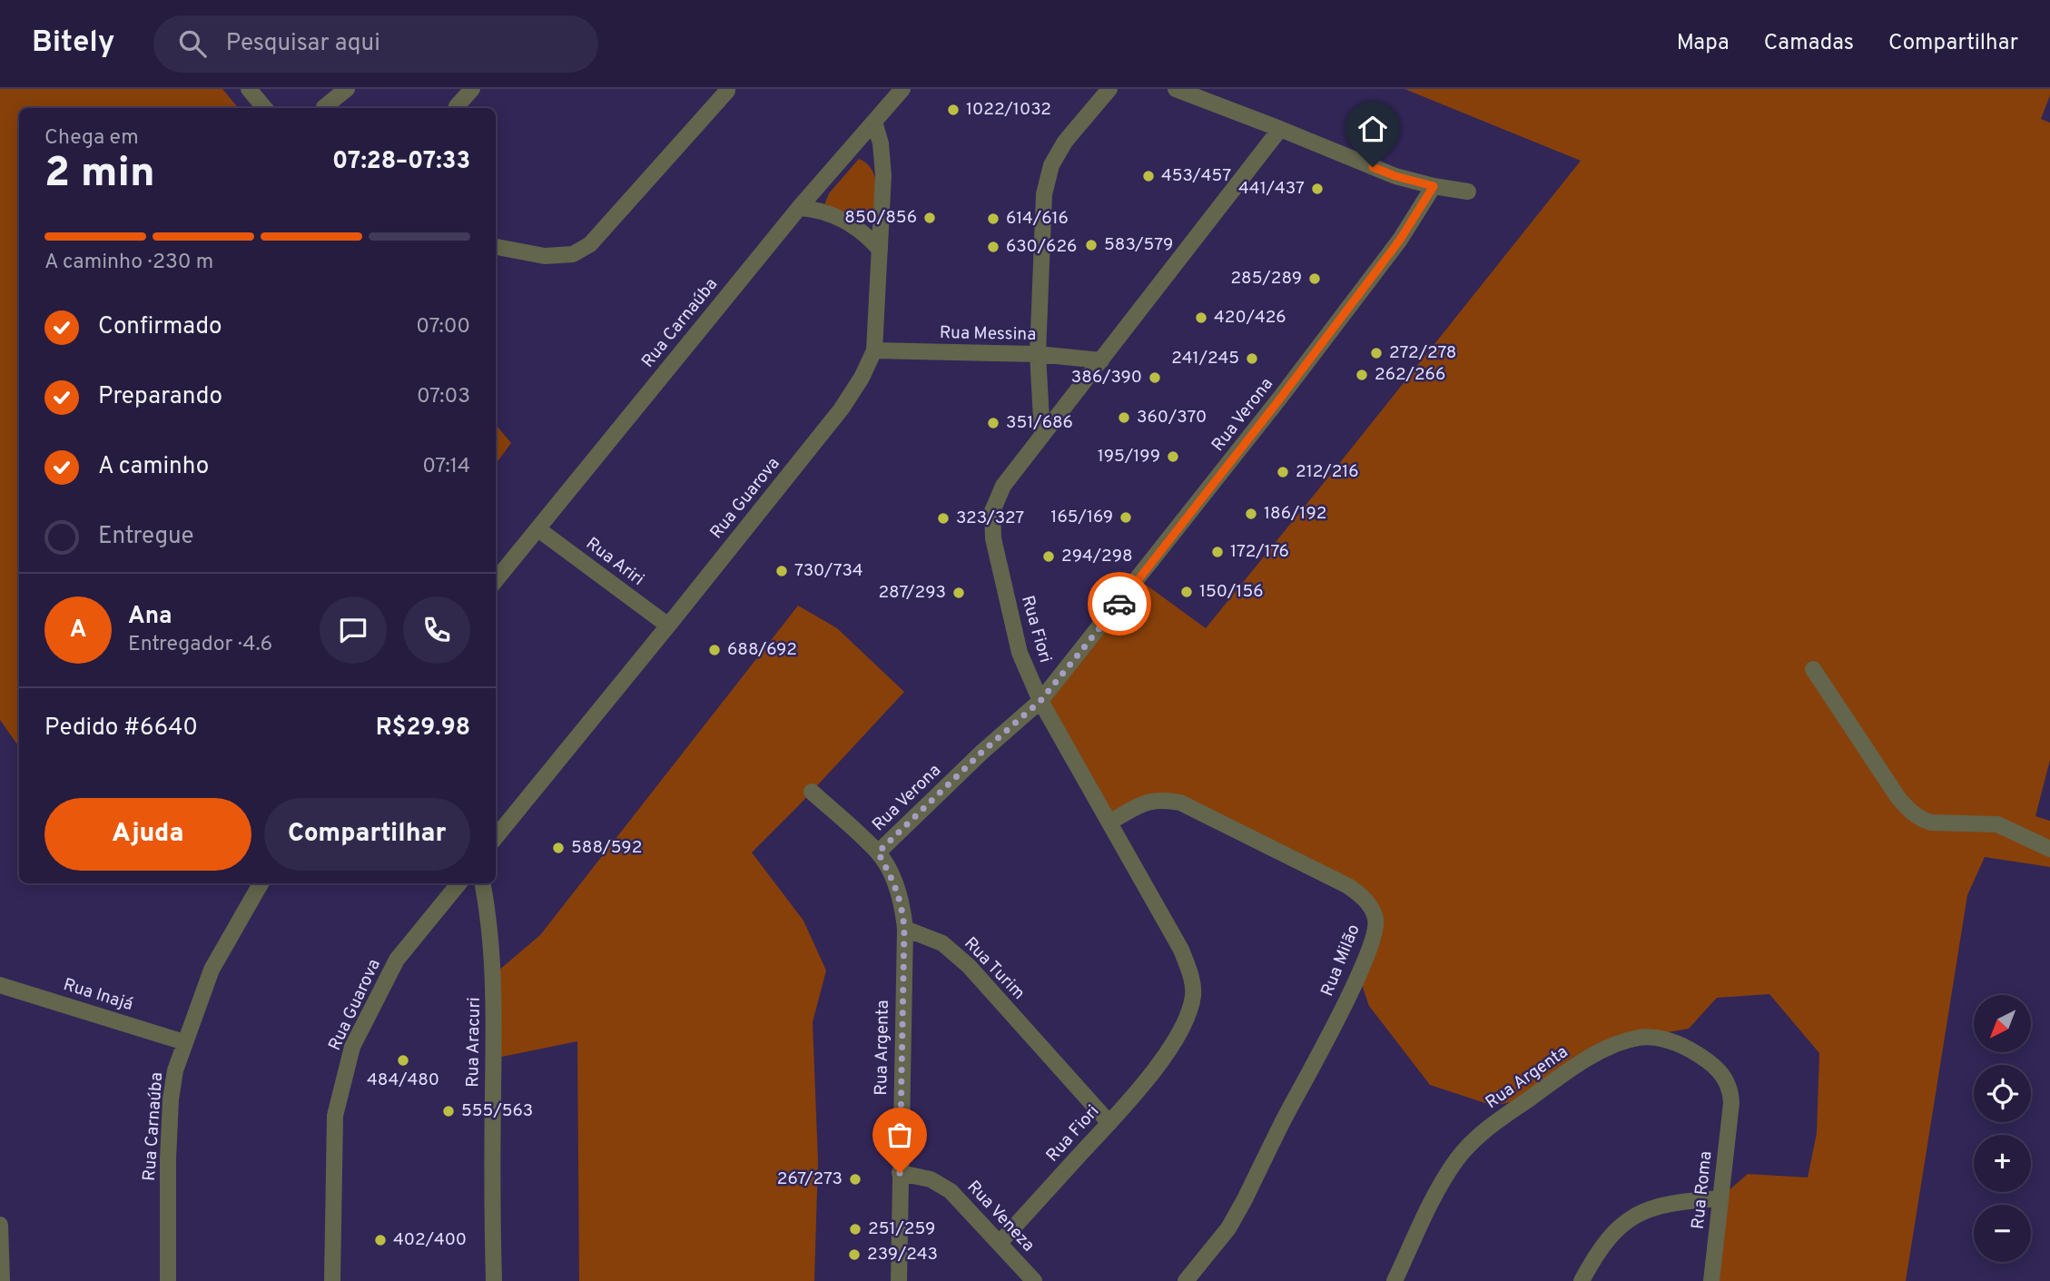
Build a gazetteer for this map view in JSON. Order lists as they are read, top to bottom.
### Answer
{
  "streets": {
    "street": [
      "Rua Carnaúba",
      "Rua Messina",
      "Rua Verona",
      "Rua Guarova",
      "Rua Ariri",
      "Rua Fiori",
      "Rua Milão",
      "Rua Turim",
      "Rua Inajá",
      "Rua Aracuri",
      "Rua Argenta",
      "Rua Roma",
      "Rua Veneza"
    ]
  },
  "crossings": [
    ["Rua Carnaúba", "Rua Guarova"],
    ["Rua Carnaúba", "Rua Ariri"],
    ["Rua Carnaúba", "Rua Inajá"],
    ["Rua Messina", "Rua Guarova"],
    ["Rua Messina", "Rua Fiori"],
    ["Rua Verona", "Rua Fiori"],
    ["Rua Guarova", "Rua Ariri"],
    ["Rua Fiori", "Rua Milão"],
    ["Rua Fiori", "Rua Turim"],
    ["Rua Fiori", "Rua Veneza"],
    ["Rua Turim", "Rua Argenta"],
    ["Rua Argenta", "Rua Roma"],
    ["Rua Argenta", "Rua Veneza"]
  ],
  "places": [
    "1022/1032",
    "453/457",
    "441/437",
    "850/856",
    "614/616",
    "583/579",
    "630/626",
    "285/289",
    "420/426",
    "272/278",
    "241/245",
    "262/266",
    "386/390",
    "360/370",
    "351/686",
    "195/199",
    "212/216",
    "186/192",
    "165/169",
    "323/327",
    "172/176",
    "294/298",
    "730/734",
    "150/156",
    "287/293",
    "688/692",
    "588/592",
    "484/480",
    "555/563",
    "267/273",
    "251/259",
    "402/400",
    "239/243"
  ],
  "north": "bottom left",
  "page": {
    "header": "Bitely",
    "search": "Pesquisar aqui",
    "nav": ["Mapa", "Camadas", "Compartilhar"],
    "heading": ["2 min", "Chega em", "07:28–07:33"],
    "panel": [
      "Ana",
      "Entregador · 4.6",
      "Pedido #6640",
      "R$29.98"
    ],
    "bar": "A caminho · 230 m",
    "list": [
      ["Confirmado", "07:00"],
      ["Preparando", "07:03"],
      ["A caminho", "07:14"],
      "Entregue"
    ],
    "round": "A",
    "buttons": ["Ajuda", "Compartilhar"],
    "map_buttons": ["+", "−"]
  }
}
